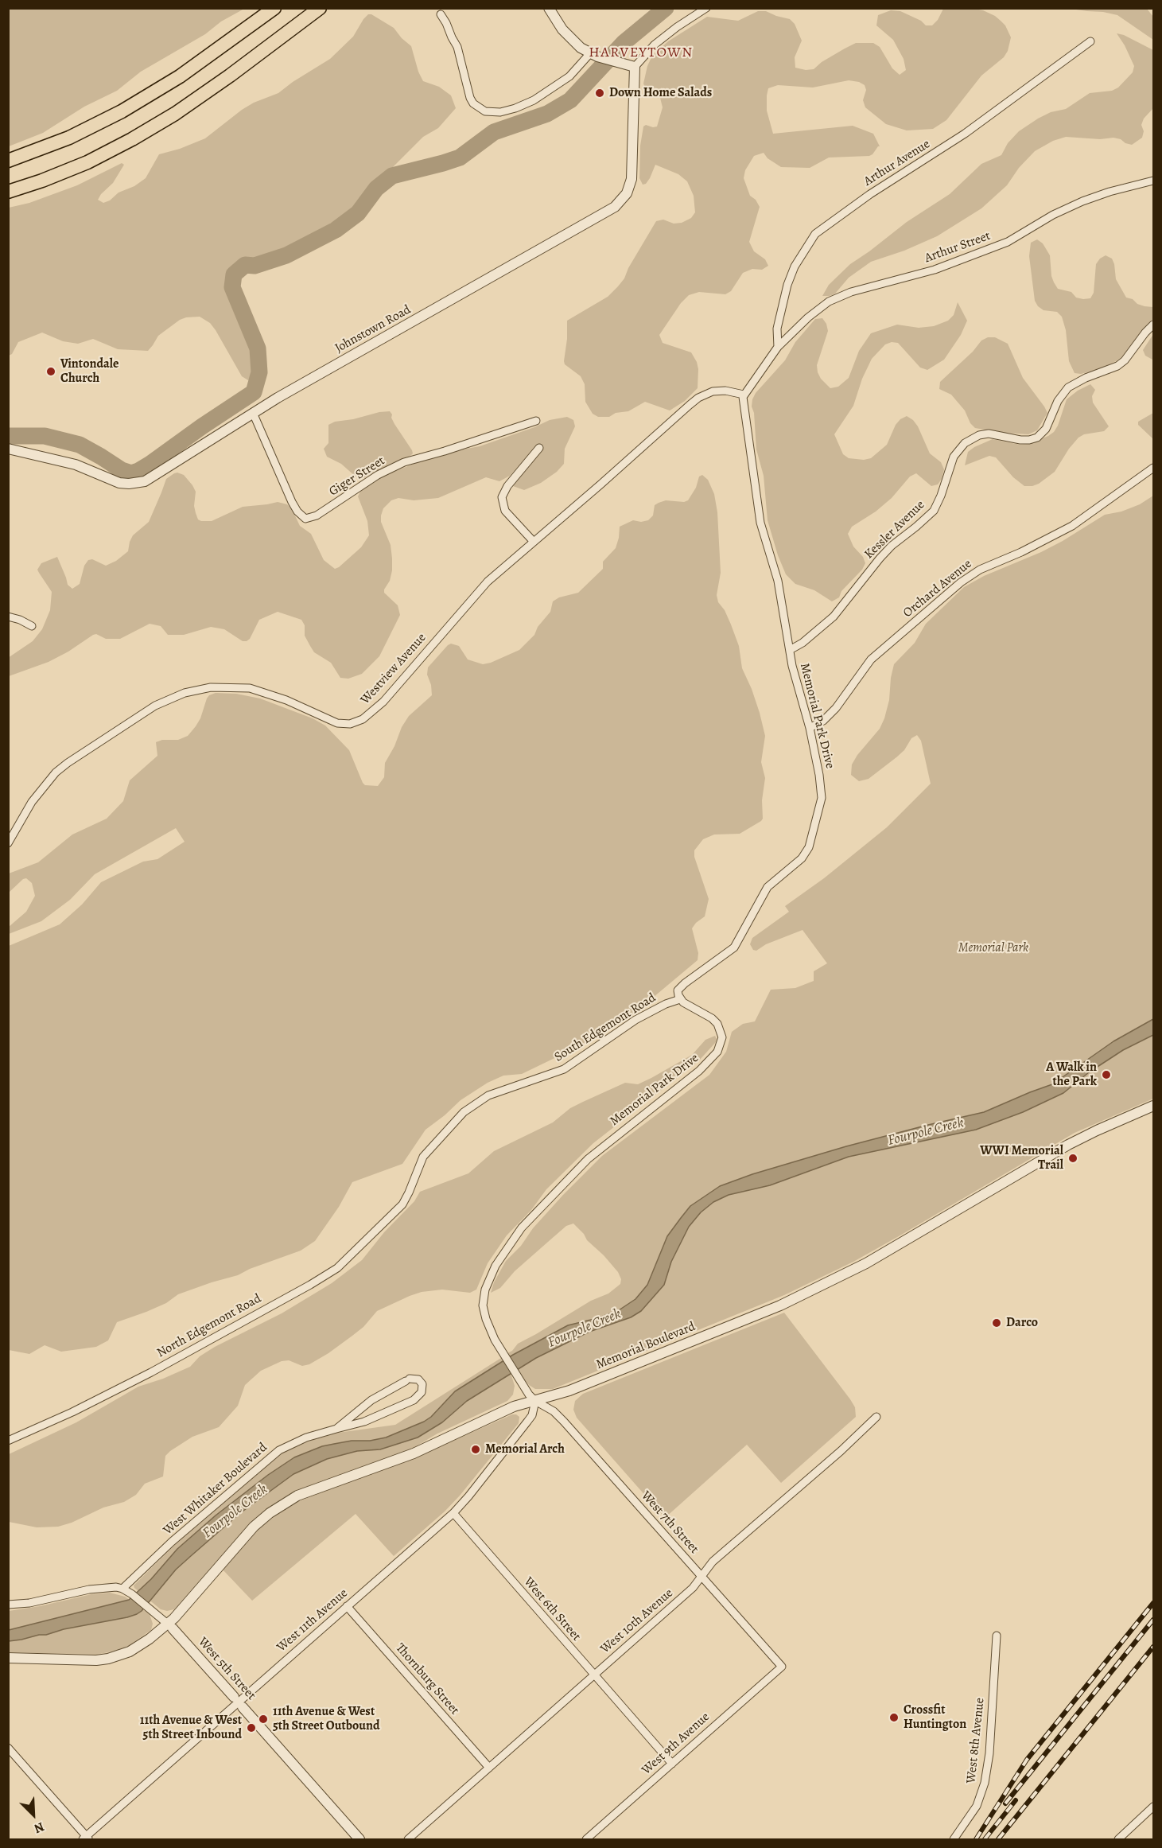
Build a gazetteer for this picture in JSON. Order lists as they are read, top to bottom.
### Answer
{
  "streets": {
    "street": [
      "Arthur Avenue",
      "Arthur Street",
      "Johnstown Road",
      "Giger Street",
      "Kessler Avenue",
      "Orchard Avenue",
      "Westview Avenue",
      "Memorial Park Drive",
      "South Edgemont Road",
      "North Edgemont Road",
      "Memorial Boulevard",
      "West Whitaker Boulevard",
      "West 7th Street",
      "West 6th Street",
      "West 11th Avenue",
      "West 10th Avenue",
      "West 5th Street",
      "Thornburg Street",
      "West 8th Avenue",
      "West 9th Avenue"
    ]
  },
  "crossings": [
    ["Arthur Avenue", "Arthur Street"],
    ["Johnstown Road", "Giger Street"],
    ["Kessler Avenue", "Memorial Park Drive"],
    ["Orchard Avenue", "Memorial Park Drive"],
    ["Westview Avenue", "Memorial Park Drive"],
    ["Memorial Park Drive", "South Edgemont Road"],
    ["Memorial Park Drive", "Memorial Boulevard"],
    ["Memorial Park Drive", "West 7th Street"],
    ["Memorial Park Drive", "West 11th Avenue"],
    ["South Edgemont Road", "North Edgemont Road"],
    ["Memorial Boulevard", "West 7th Street"],
    ["Memorial Boulevard", "West 11th Avenue"],
    ["Memorial Boulevard", "West 5th Street"],
    ["West Whitaker Boulevard", "West 5th Street"],
    ["West 7th Street", "West 11th Avenue"],
    ["West 7th Street", "West 10th Avenue"],
    ["West 7th Street", "West 9th Avenue"],
    ["West 6th Street", "West 11th Avenue"],
    ["West 6th Street", "West 10th Avenue"],
    ["West 6th Street", "West 9th Avenue"],
    ["West 11th Avenue", "West 5th Street"],
    ["West 11th Avenue", "Thornburg Street"],
    ["West 10th Avenue", "Thornburg Street"]
  ],
  "districts": ["HARVEYTOWN"],
  "water": ["Fourpole Creek"],
  "parks": ["Memorial Park"],
  "places": [
    "Down Home Salads",
    "Vintondale Church",
    "A Walk in the Park",
    "WWI Memorial Trail",
    "Darco",
    "Memorial Arch",
    "Crossfit Huntington",
    "11th Avenue & West 5th Street Outbound",
    "11th Avenue & West 5th Street Inbound"
  ],
  "north": "bottom right"
}
